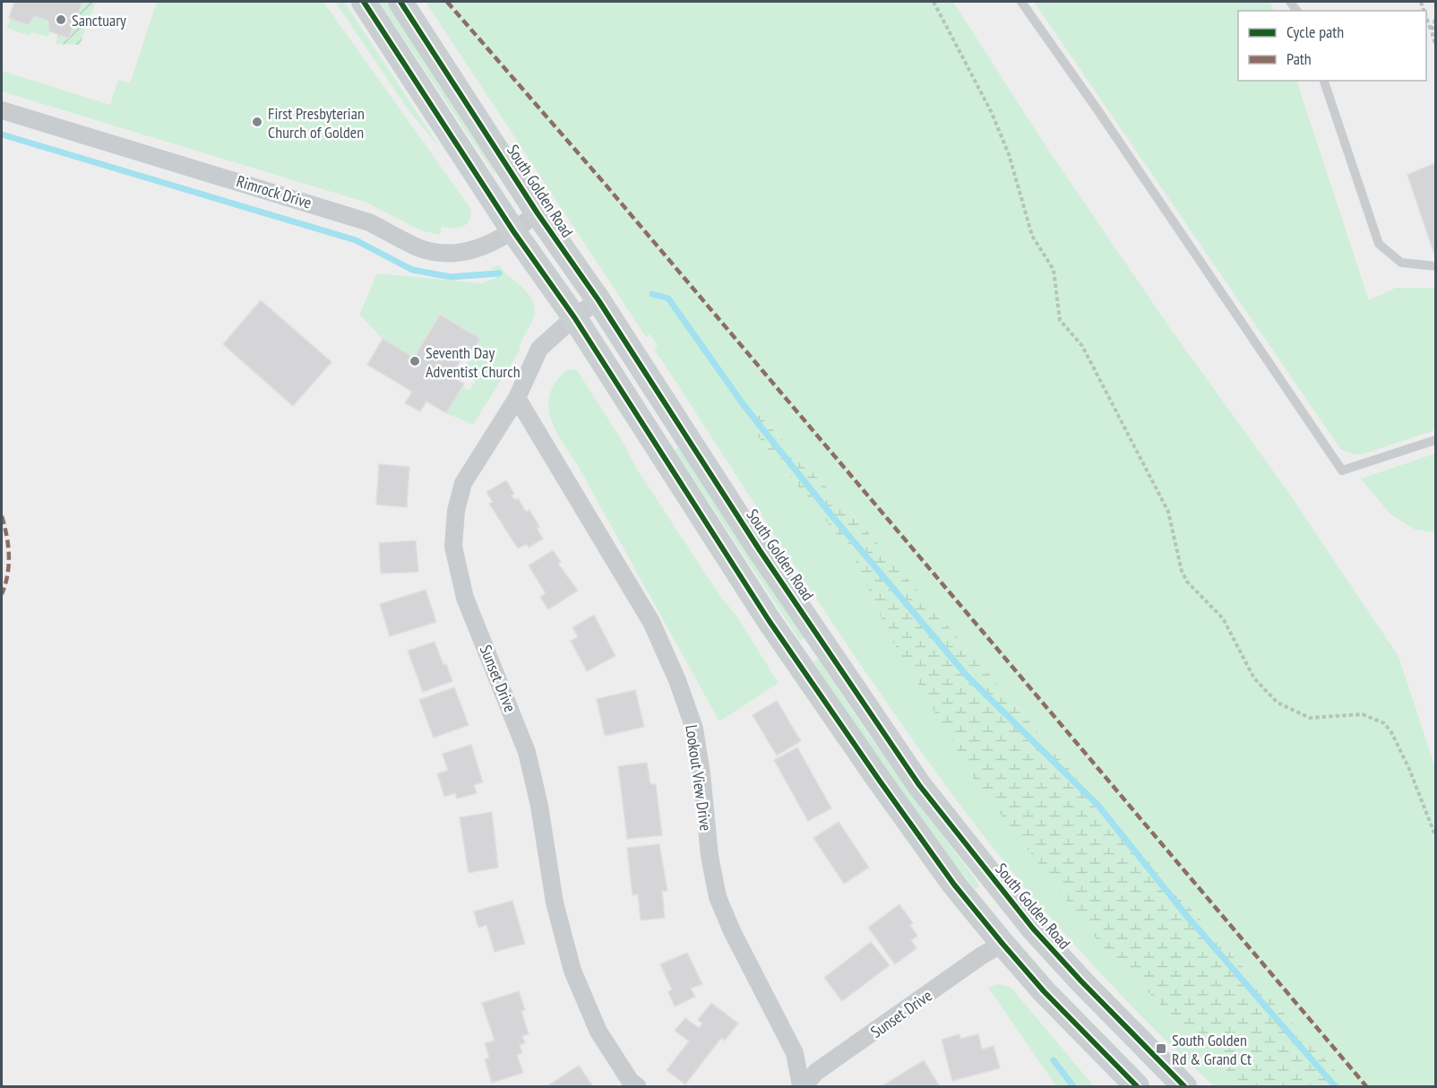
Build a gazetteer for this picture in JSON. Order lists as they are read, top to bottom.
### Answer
{
  "streets": {
    "main road": ["South Golden Road"],
    "street": ["Rimrock Drive", "Sunset Drive", "Lookout View Drive"]
  },
  "crossings": [
    ["South Golden Road", "Rimrock Drive"],
    ["South Golden Road", "Sunset Drive"],
    ["Sunset Drive", "Lookout View Drive"]
  ],
  "places": {
    "other": ["Sanctuary", "First Presbyterian Church of Golden", "Seventh Day Adventist Church"],
    "transit": ["South Golden Rd & Grand Ct"]
  },
  "legend": ["Cycle path", "Path"]
}
